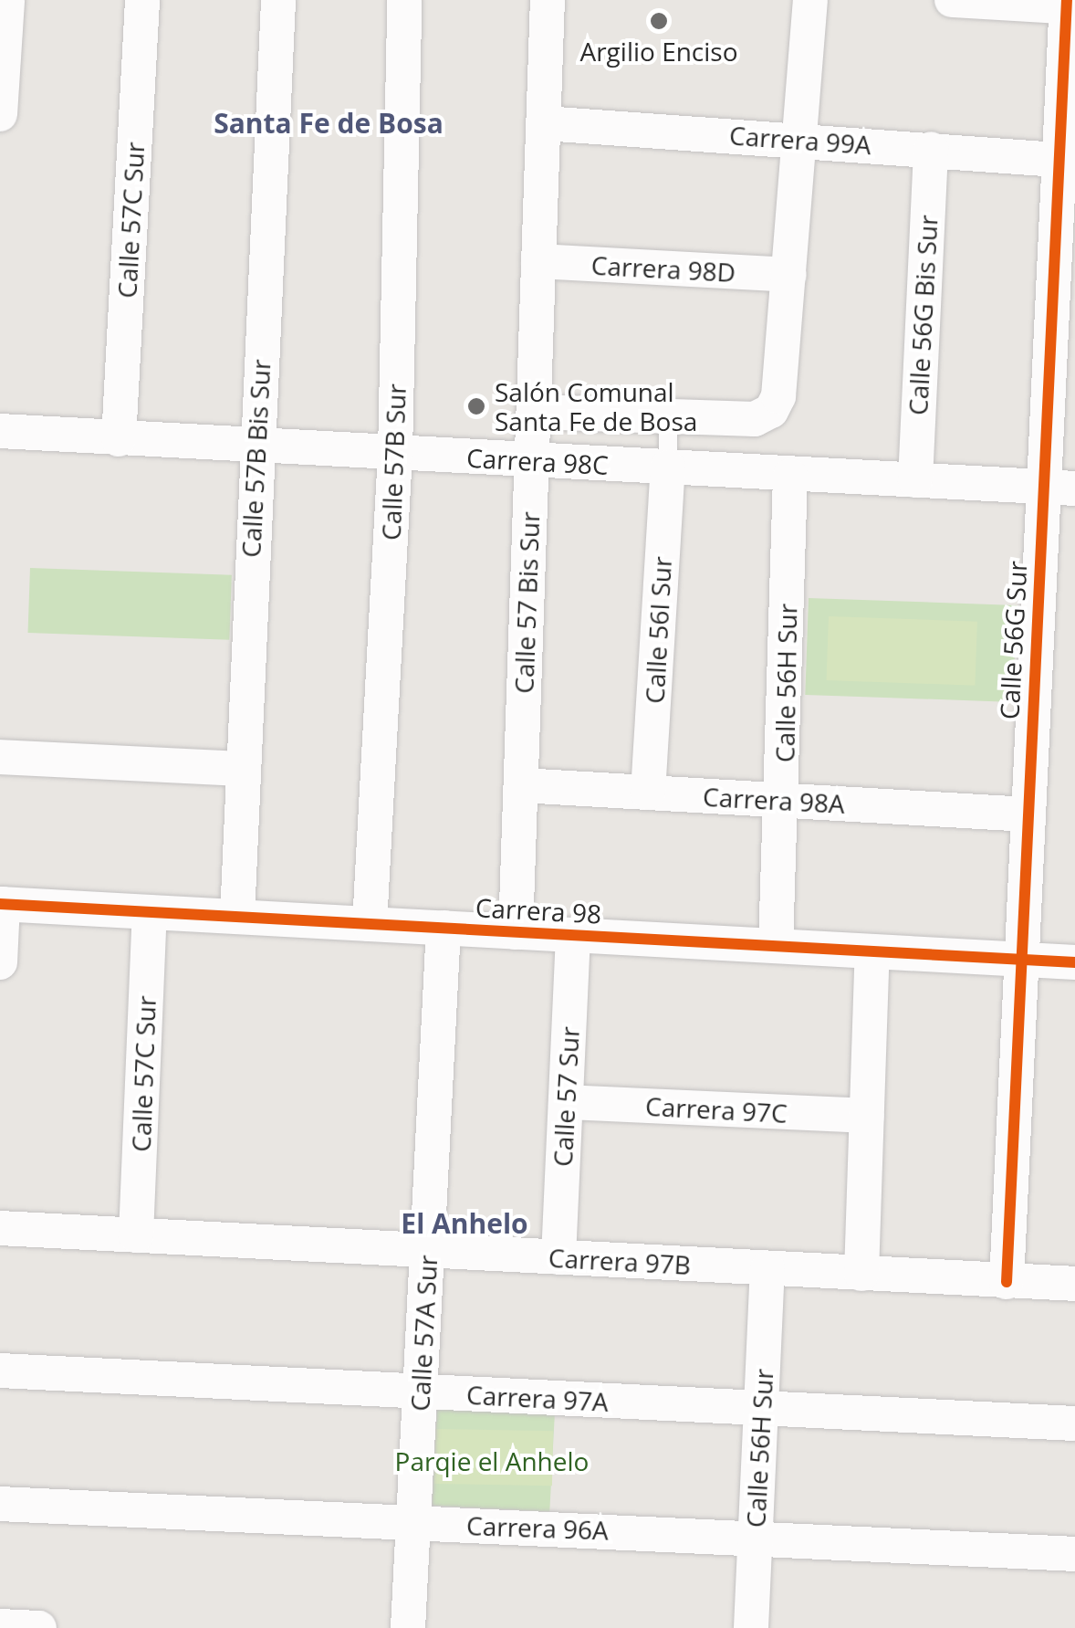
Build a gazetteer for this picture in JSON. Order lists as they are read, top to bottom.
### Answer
{
  "streets": {
    "street": [
      "Carrera 99A",
      "Calle 57C Sur",
      "Carrera 98D",
      "Calle 56G Bis Sur",
      "Calle 57B Bis Sur",
      "Carrera 98C",
      "Calle 57B Sur",
      "Calle 57 Bis Sur",
      "Calle 56I Sur",
      "Calle 56G Sur",
      "Calle 56H Sur",
      "Carrera 98A",
      "Carrera 98",
      "Calle 57 Sur",
      "Carrera 97C",
      "Carrera 97B",
      "Calle 57A Sur",
      "Carrera 97A",
      "Carrera 96A"
    ]
  },
  "crossings": [
    ["Carrera 99A", "Calle 56G Bis Sur"],
    ["Carrera 99A", "Calle 57 Bis Sur"],
    ["Carrera 99A", "Calle 56G Sur"],
    ["Calle 57C Sur", "Carrera 98C"],
    ["Calle 57C Sur", "Carrera 98"],
    ["Calle 57C Sur", "Carrera 97B"],
    ["Carrera 98D", "Calle 57 Bis Sur"],
    ["Calle 56G Bis Sur", "Carrera 98C"],
    ["Calle 57B Bis Sur", "Carrera 98C"],
    ["Calle 57B Bis Sur", "Carrera 98"],
    ["Carrera 98C", "Calle 57B Sur"],
    ["Carrera 98C", "Calle 57 Bis Sur"],
    ["Carrera 98C", "Calle 56I Sur"],
    ["Carrera 98C", "Calle 56G Sur"],
    ["Carrera 98C", "Calle 56H Sur"],
    ["Calle 57B Sur", "Carrera 98"],
    ["Calle 57 Bis Sur", "Carrera 98A"],
    ["Calle 57 Bis Sur", "Carrera 98"],
    ["Calle 56I Sur", "Carrera 98A"],
    ["Calle 56G Sur", "Carrera 98A"],
    ["Calle 56G Sur", "Carrera 98"],
    ["Calle 56G Sur", "Carrera 97B"],
    ["Calle 56H Sur", "Carrera 98A"],
    ["Calle 56H Sur", "Carrera 98"],
    ["Calle 56H Sur", "Carrera 97B"],
    ["Calle 56H Sur", "Carrera 97A"],
    ["Calle 56H Sur", "Carrera 96A"],
    ["Carrera 98", "Calle 57 Sur"],
    ["Carrera 98", "Calle 57A Sur"],
    ["Calle 57 Sur", "Carrera 97C"],
    ["Calle 57 Sur", "Carrera 97B"],
    ["Carrera 97B", "Calle 57A Sur"],
    ["Calle 57A Sur", "Carrera 97A"],
    ["Calle 57A Sur", "Carrera 96A"]
  ],
  "districts": ["Santa Fe de Bosa", "El Anhelo"],
  "parks": ["Parqie el Anhelo"],
  "places": ["Argilio Enciso", "Salón Comunal Santa Fe de Bosa"]
}
